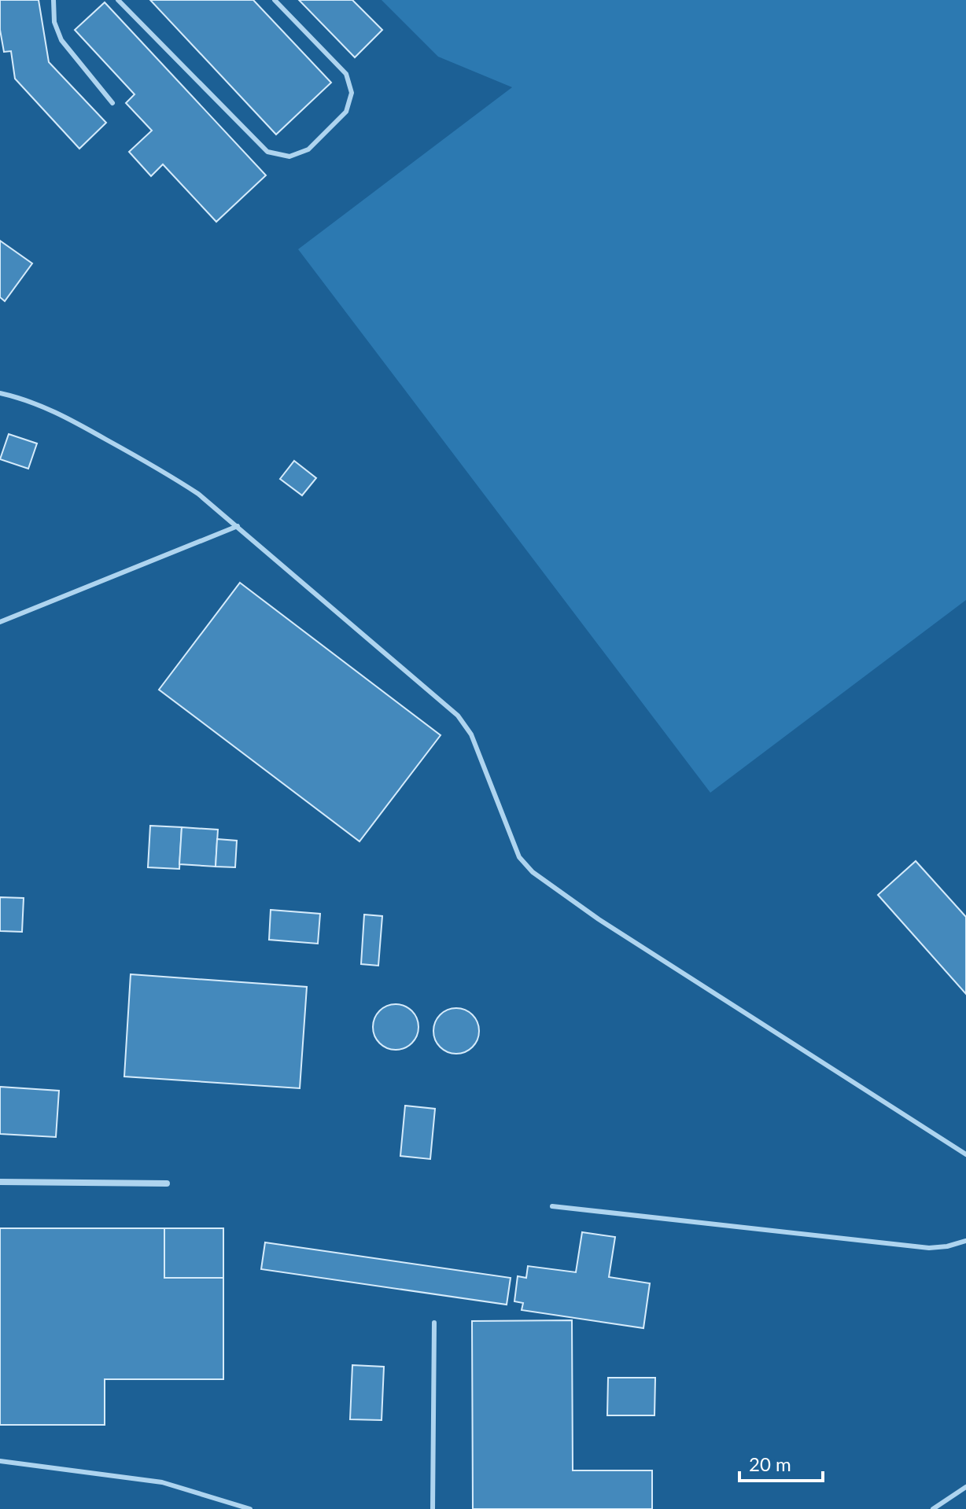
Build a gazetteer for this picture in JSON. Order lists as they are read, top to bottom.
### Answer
{
  "scale_bar": "20 m"
}
